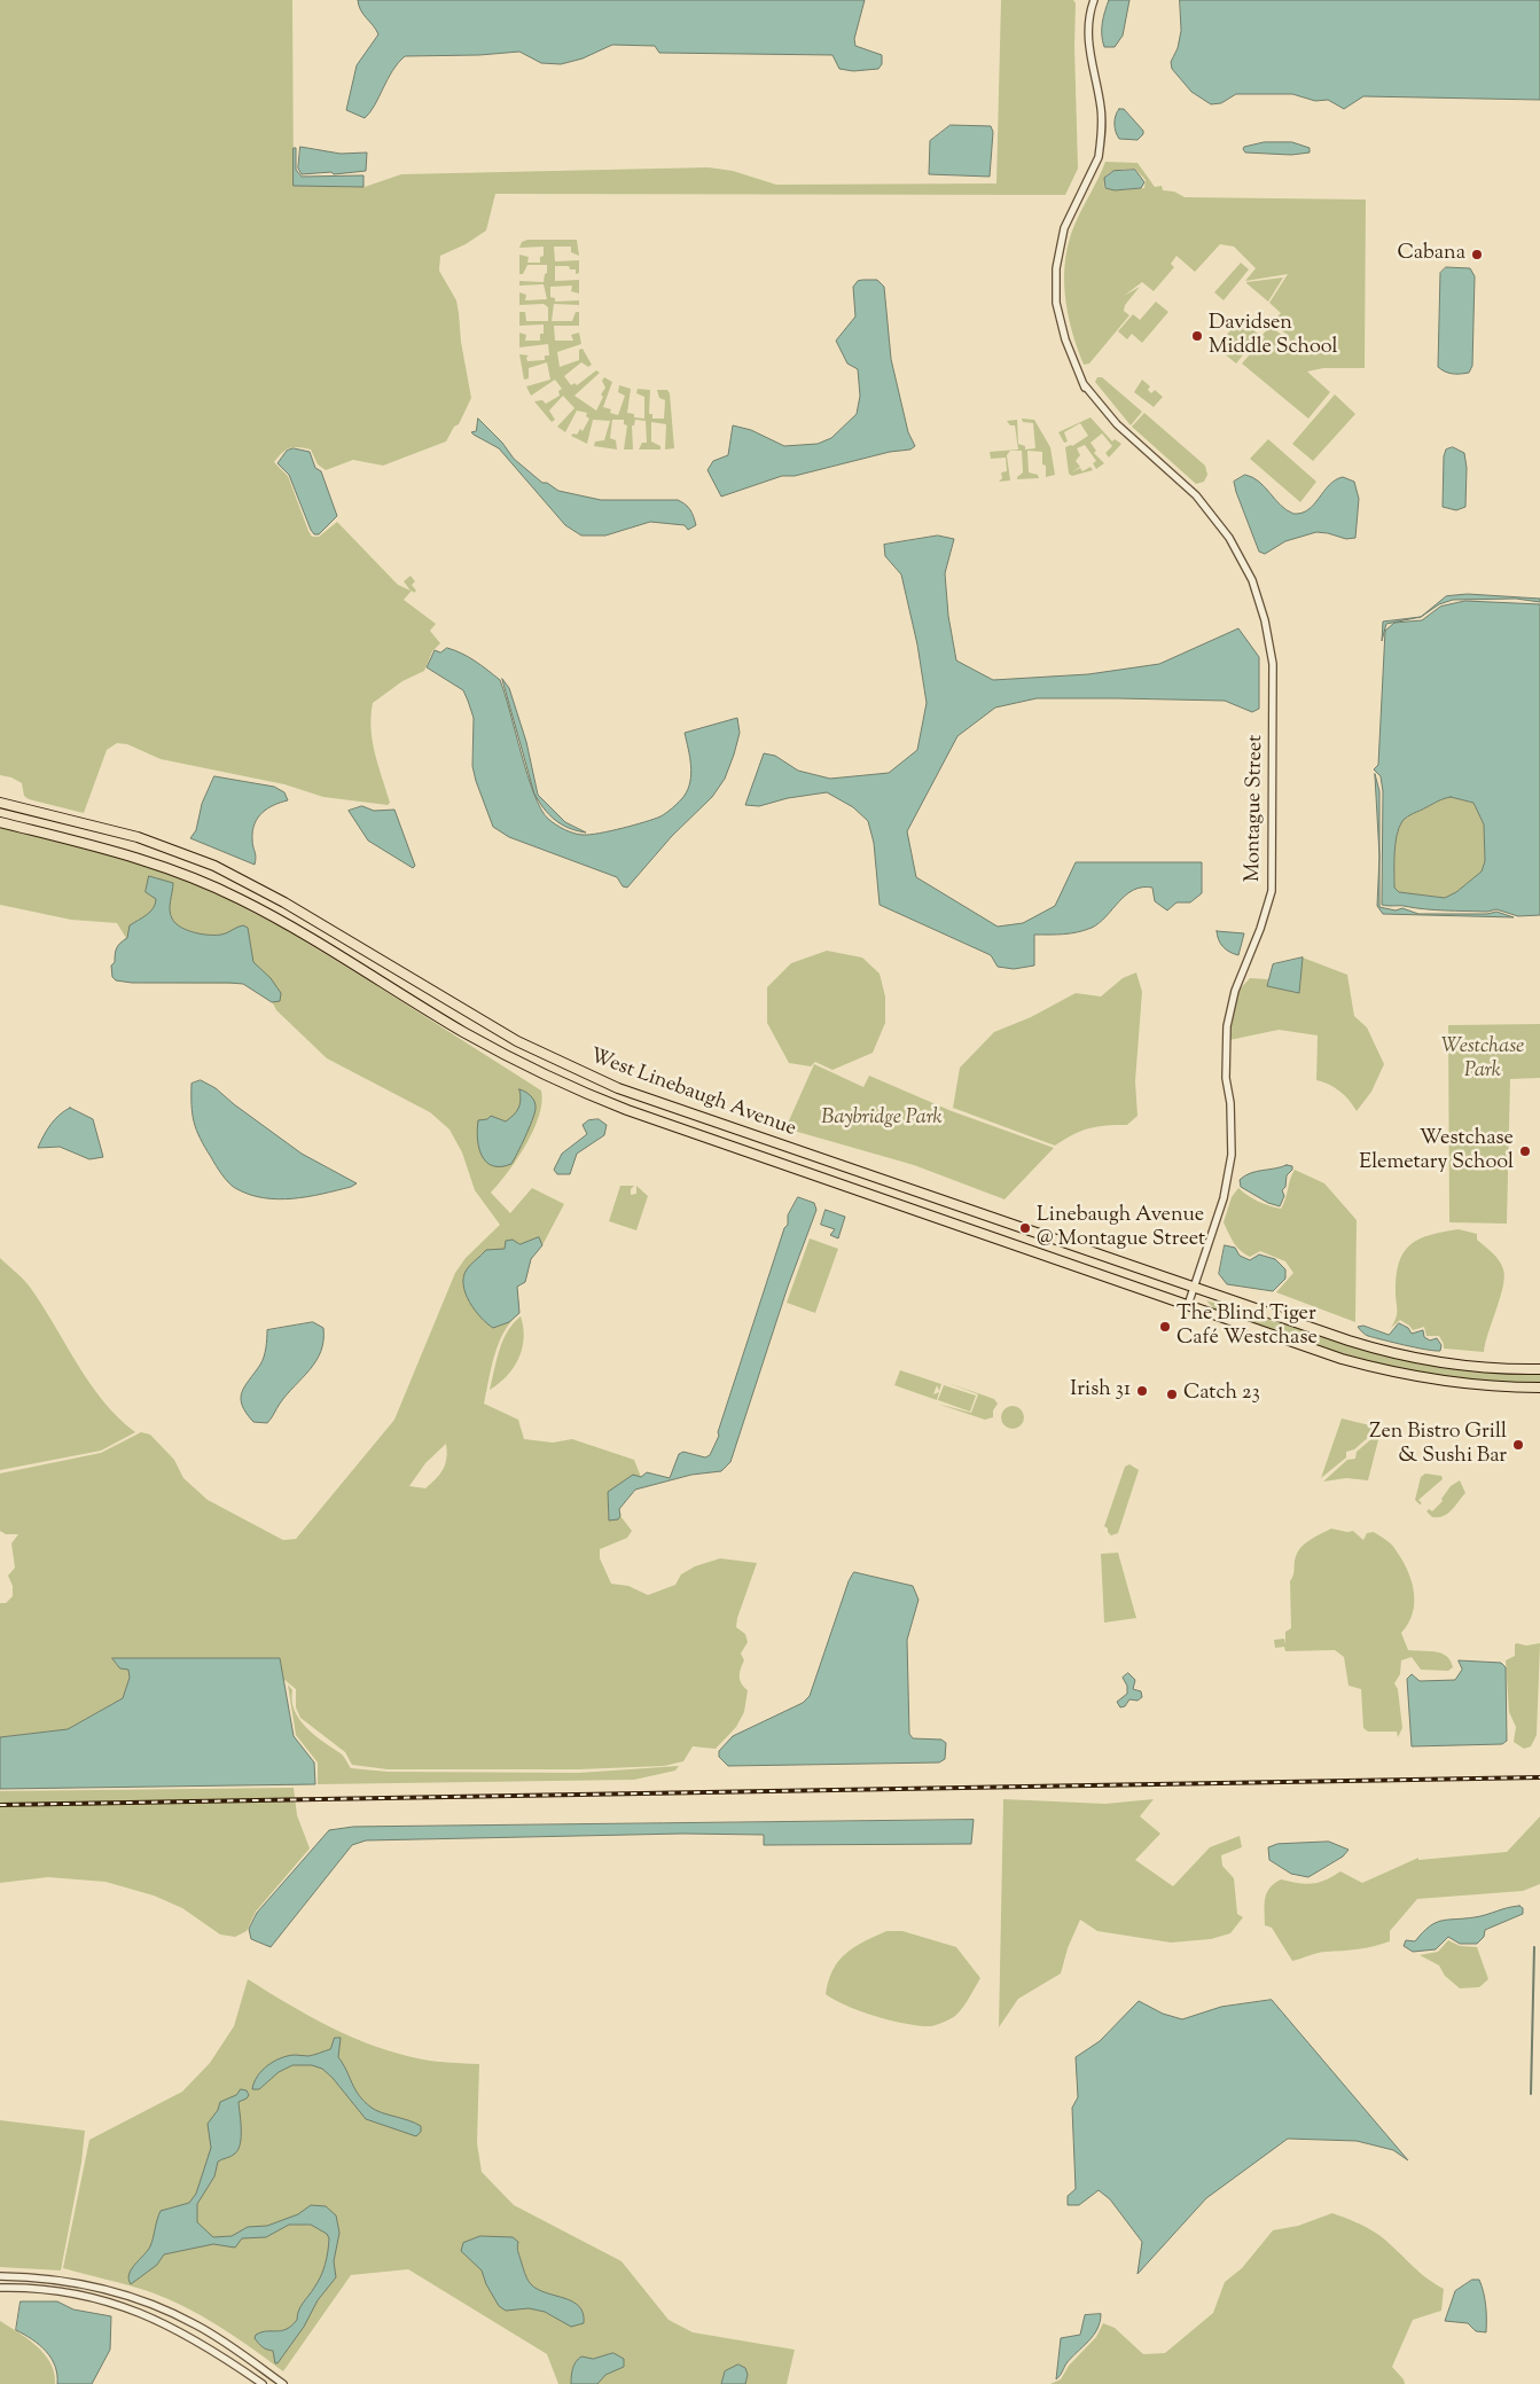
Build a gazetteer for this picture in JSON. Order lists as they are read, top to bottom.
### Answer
{
  "streets": {
    "main road": ["West Linebaugh Avenue"],
    "street": ["Montague Street"]
  },
  "crossings": [
    ["Montague Street", "West Linebaugh Avenue"]
  ],
  "parks": ["Westchase Park", "Baybridge Park"],
  "places": [
    "Cabana",
    "Davidsen Middle School",
    "Westchase Elemetary School",
    "Linebaugh Avenue @ Montague Street",
    "The Blind Tiger Café Westchase",
    "Irish 31",
    "Catch 23",
    "Zen Bistro Grill & Sushi Bar"
  ]
}
